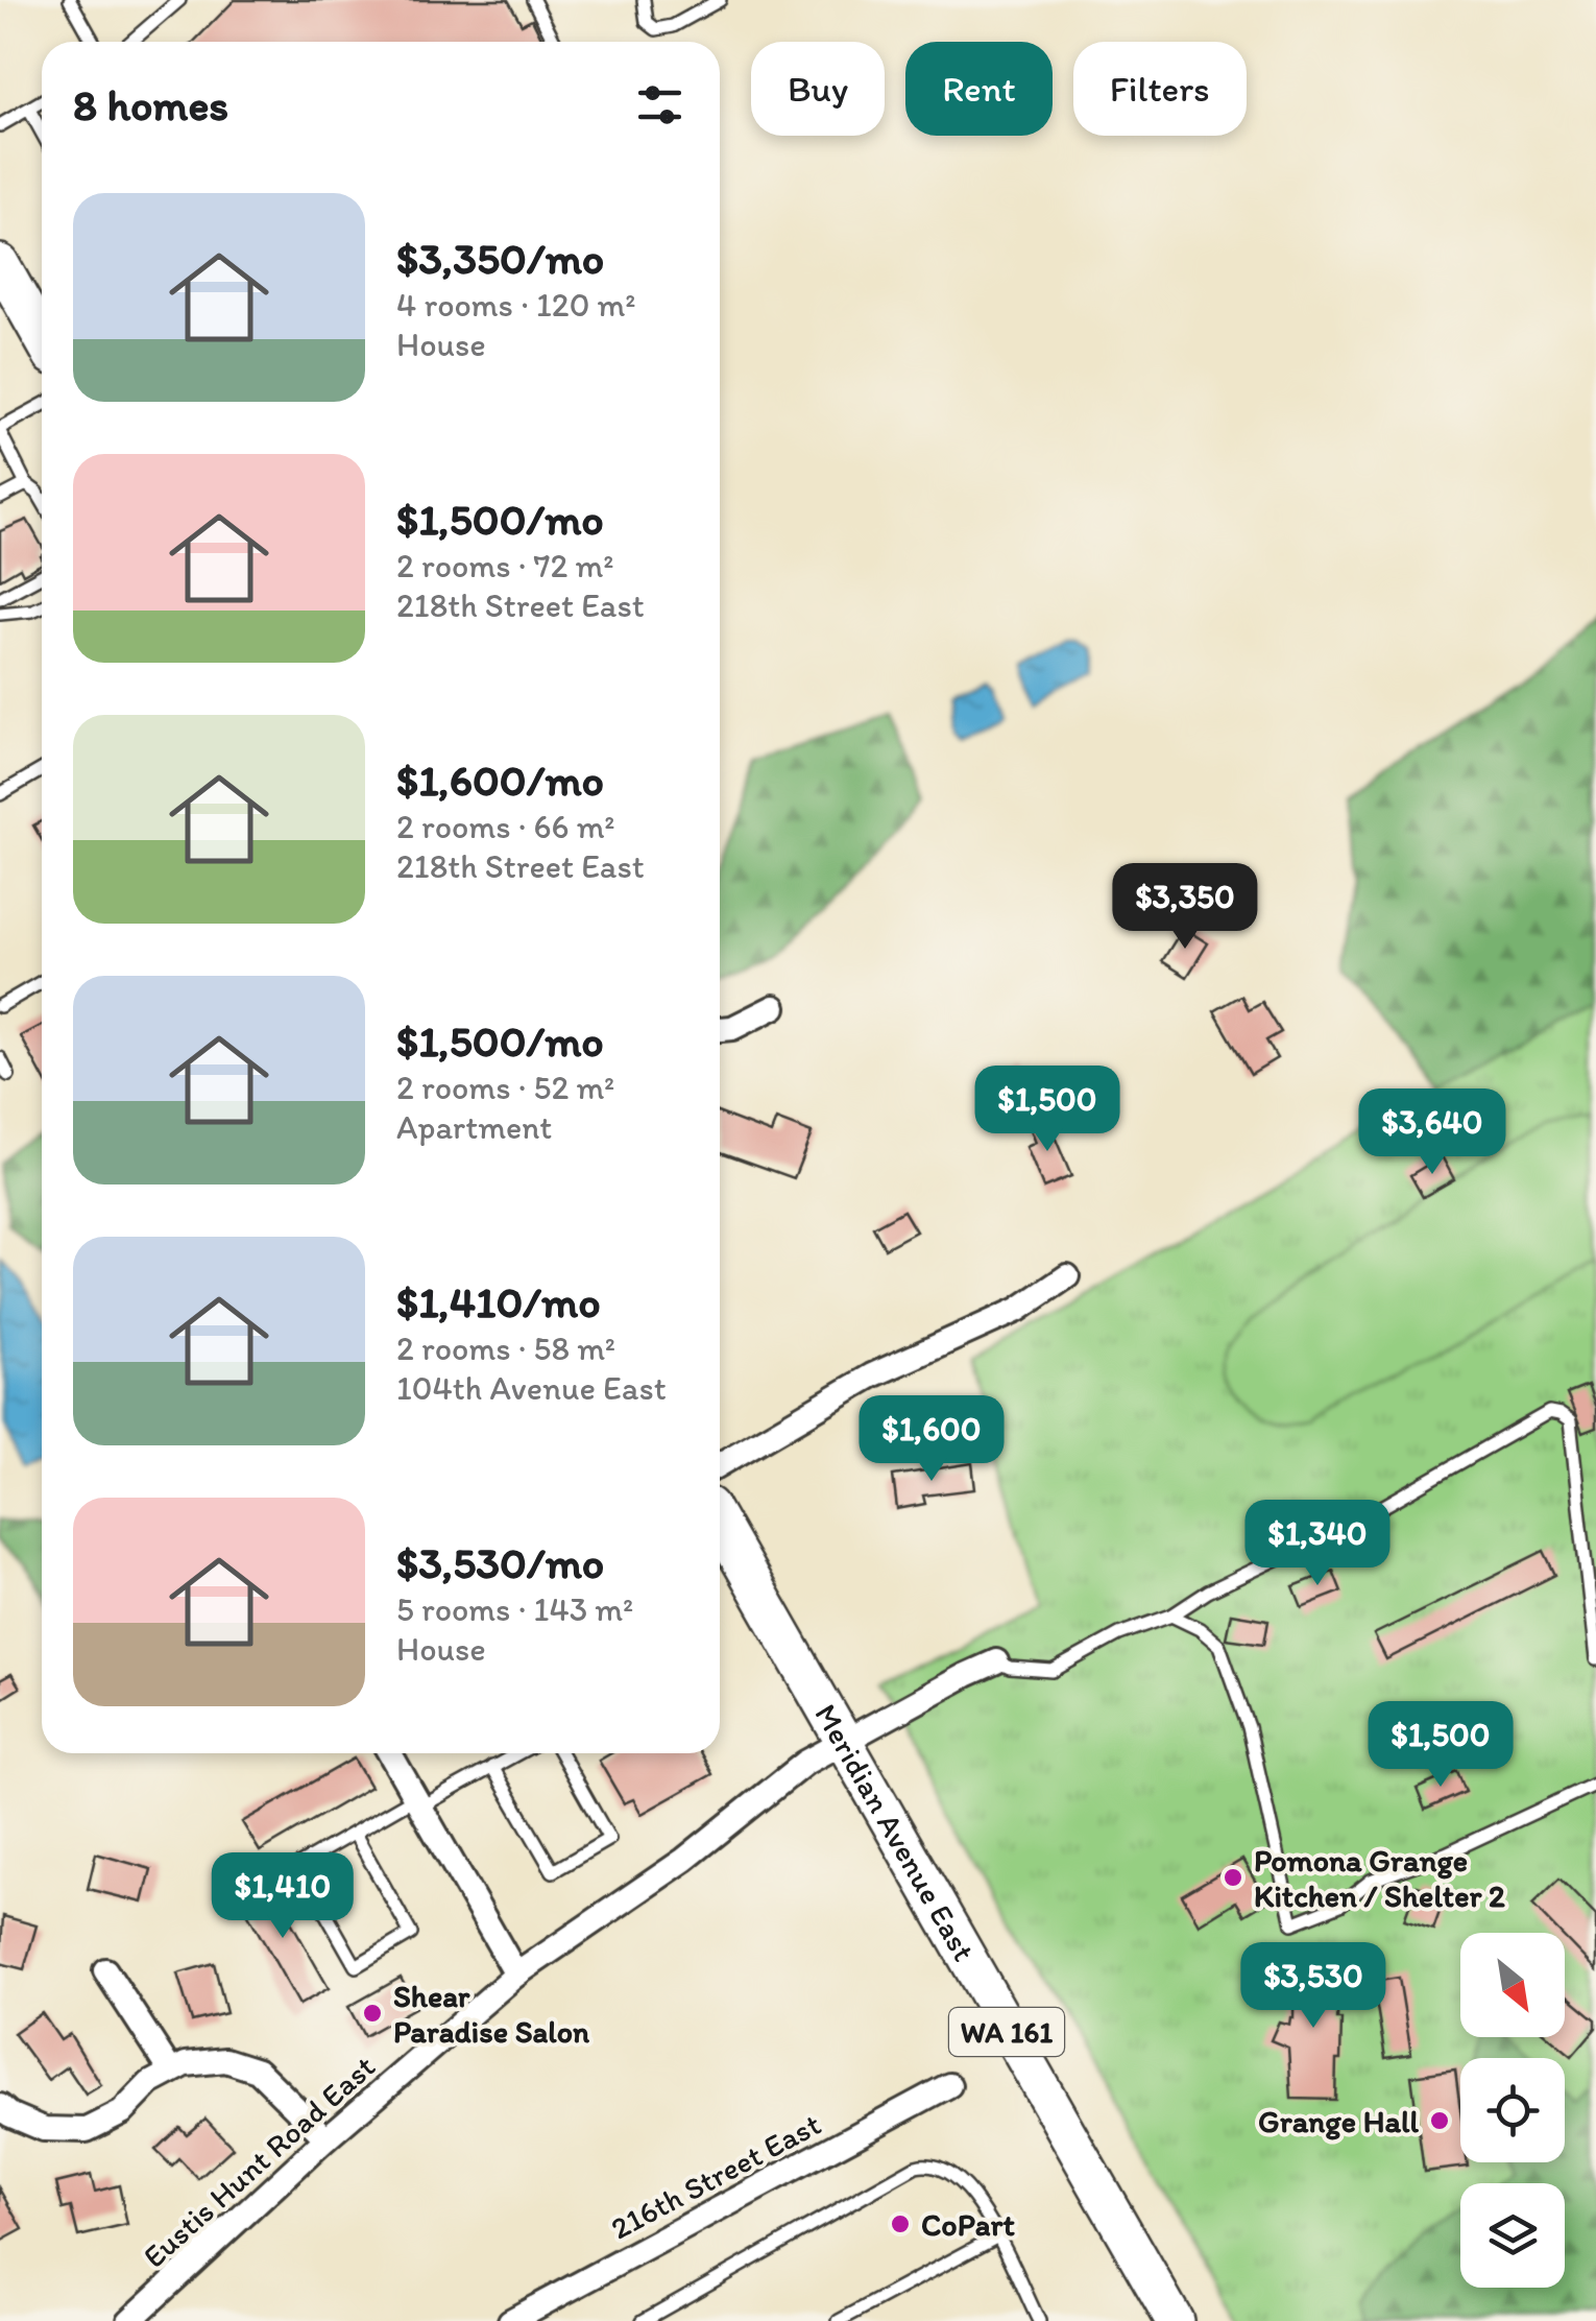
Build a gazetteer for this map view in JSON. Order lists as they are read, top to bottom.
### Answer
{
  "streets": {
    "main road": ["Meridian Avenue East", "WA 161"],
    "street": ["Eustis Hunt Road East", "216th Street East"]
  },
  "crossings": [
    ["Meridian Avenue East", "Eustis Hunt Road East"]
  ],
  "places": [
    "Pomona Grange Kitchen / Shelter 2",
    "Shear Paradise Salon",
    "Grange Hall",
    "CoPart"
  ],
  "north": "bottom right",
  "page": {
    "chip": ["Buy", "Rent", "Filters"],
    "heading": "8 homes",
    "list": [
      {
        "name": "$3,350/mo",
        "note": "4 rooms · 120 m² · House"
      },
      {
        "name": "$1,500/mo",
        "note": "2 rooms · 72 m² · 218th Street East"
      },
      {
        "name": "$1,600/mo",
        "note": "2 rooms · 66 m² · 218th Street East"
      },
      {
        "name": "$1,500/mo",
        "note": "2 rooms · 52 m² · Apartment"
      },
      {
        "name": "$1,410/mo",
        "note": "2 rooms · 58 m² · 104th Avenue East"
      },
      {
        "name": "$3,530/mo",
        "note": "5 rooms · 143 m² · House"
      }
    ],
    "price": [
      "$3,350",
      "$1,500",
      "$3,640",
      "$1,600",
      "$1,340",
      "$1,500",
      "$1,410",
      "$3,530"
    ]
  }
}
